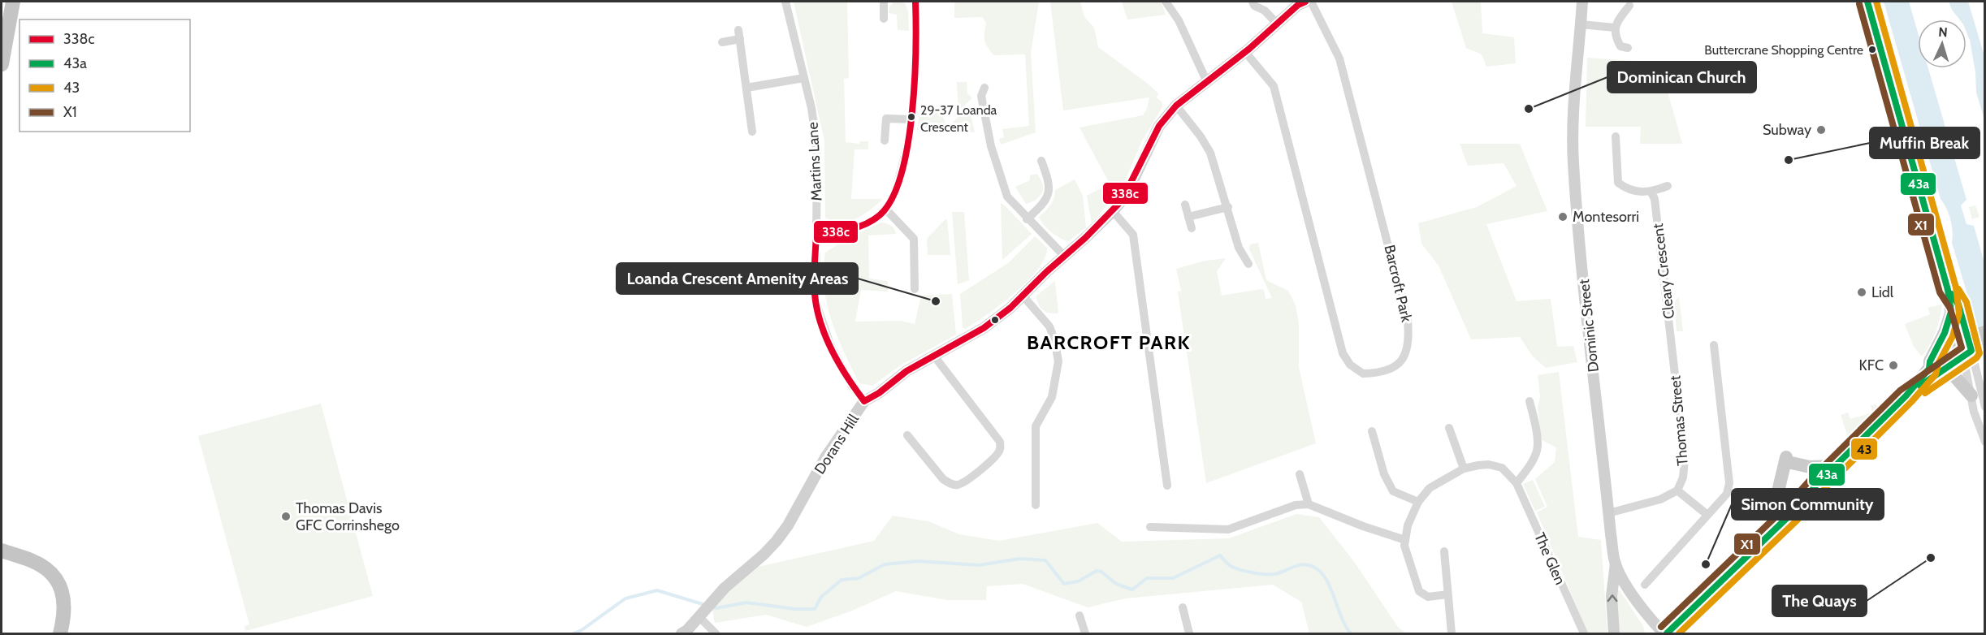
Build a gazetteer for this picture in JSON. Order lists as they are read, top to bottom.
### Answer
{
  "streets": {
    "street": [
      "Martins Lane",
      "Cleary Crescent",
      "Barcroft Park",
      "Dominic Street",
      "Thomas Street",
      "Dorans Hill",
      "The Glen"
    ]
  },
  "crossings": [
    ["Martins Lane", "Dorans Hill"],
    ["Cleary Crescent", "Thomas Street"],
    ["Barcroft Park", "Dorans Hill"]
  ],
  "districts": ["BARCROFT PARK"],
  "places": [
    "Buttercrane Shopping Centre",
    "Dominican Church",
    "29-37 Loanda Crescent",
    "Subway",
    "Muffin Break",
    "Montesorri",
    "Lidl",
    "Loanda Crescent Amenity Areas",
    "KFC",
    "Thomas Davis GFC Corrinshego",
    "The Quays",
    "Simon Community"
  ],
  "lines": [
    "transit line 338c",
    "transit line 43a",
    "transit line 43",
    "transit line X1"
  ],
  "legend": [
    "338c",
    "43a",
    "43",
    "X1"
  ],
  "north": "top"
}
